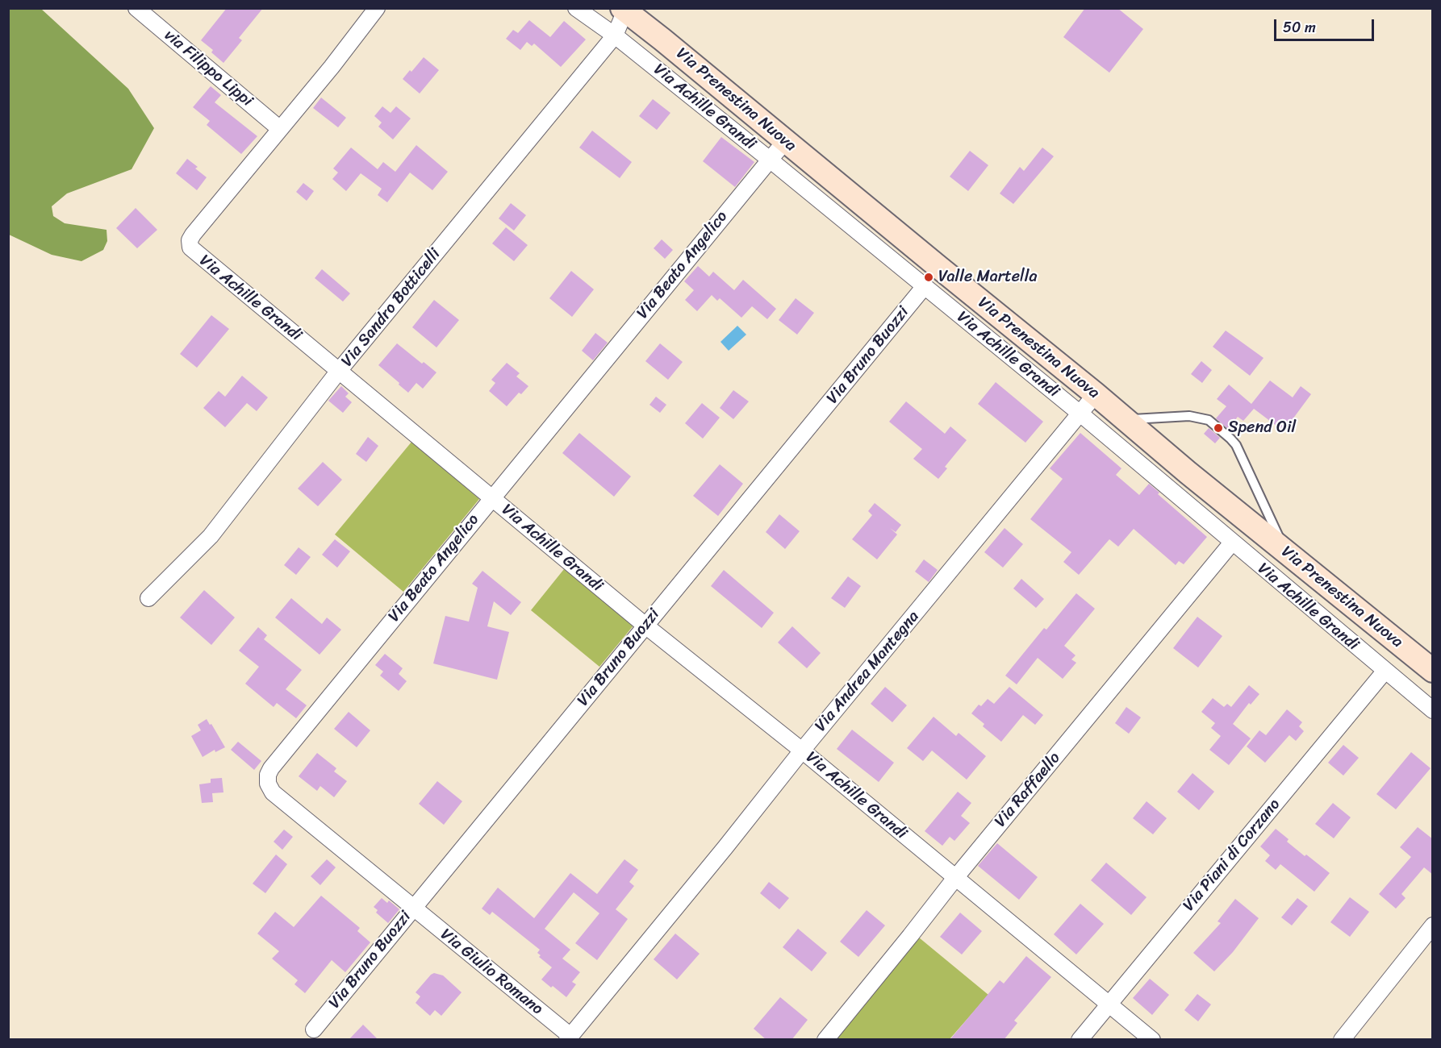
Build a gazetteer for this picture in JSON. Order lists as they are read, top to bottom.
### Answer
{
  "streets": {
    "main road": ["Via Prenestina Nuova"],
    "street": [
      "via Filippo Lippi",
      "Via Achille Grandi",
      "Via Beato Angelico",
      "Via Sandro Botticelli",
      "Via Bruno Buozzi",
      "Via Andrea Mantegna",
      "Via Raffaello",
      "Via Piani di Corzano",
      "Via Giulio Romano"
    ]
  },
  "crossings": [
    ["via Filippo Lippi", "Via Achille Grandi"],
    ["Via Prenestina Nuova", "Via Beato Angelico"],
    ["Via Prenestina Nuova", "Via Sandro Botticelli"],
    ["Via Prenestina Nuova", "Via Andrea Mantegna"],
    ["Via Achille Grandi", "Via Beato Angelico"],
    ["Via Achille Grandi", "Via Sandro Botticelli"],
    ["Via Achille Grandi", "Via Bruno Buozzi"],
    ["Via Achille Grandi", "Via Andrea Mantegna"],
    ["Via Achille Grandi", "Via Raffaello"],
    ["Via Achille Grandi", "Via Piani di Corzano"],
    ["Via Beato Angelico", "Via Bruno Buozzi"],
    ["Via Beato Angelico", "Via Giulio Romano"],
    ["Via Bruno Buozzi", "Via Giulio Romano"],
    ["Via Andrea Mantegna", "Via Giulio Romano"]
  ],
  "places": ["Valle Martella", "Spend Oil"],
  "scale_bar": "50 m"
}
